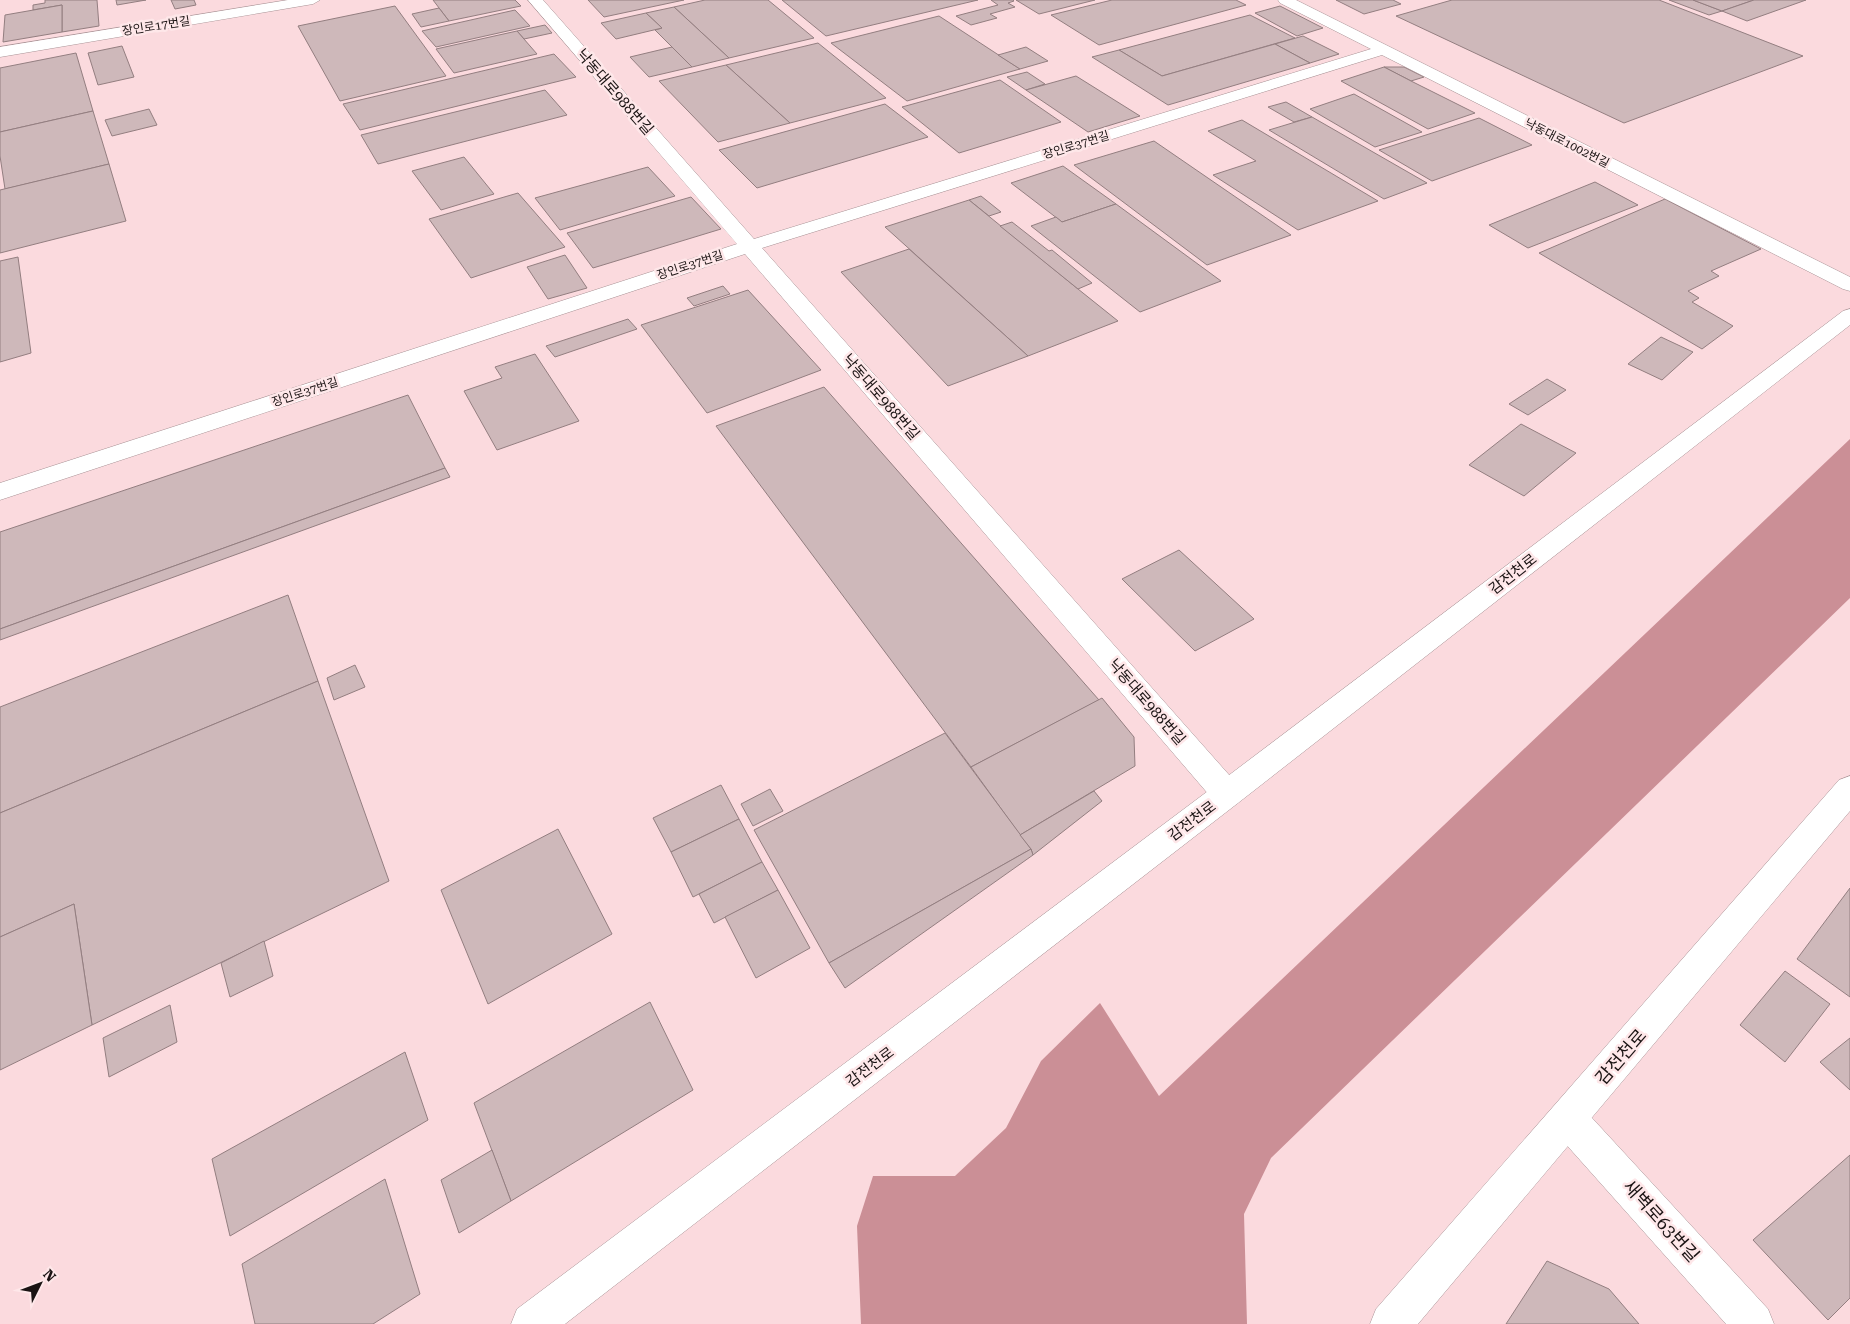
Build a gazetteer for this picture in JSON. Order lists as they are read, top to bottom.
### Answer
{
  "streets": {
    "street": [
      "장인로17번길",
      "낙동대로988번길",
      "낙동대로1002번길",
      "장인로37번길",
      "감전천로",
      "새벽로63번길"
    ]
  },
  "crossings": [
    ["낙동대로988번길", "장인로37번길"],
    ["낙동대로988번길", "감전천로"],
    ["낙동대로1002번길", "장인로37번길"],
    ["감전천로", "새벽로63번길"]
  ],
  "north": "top right"
}
